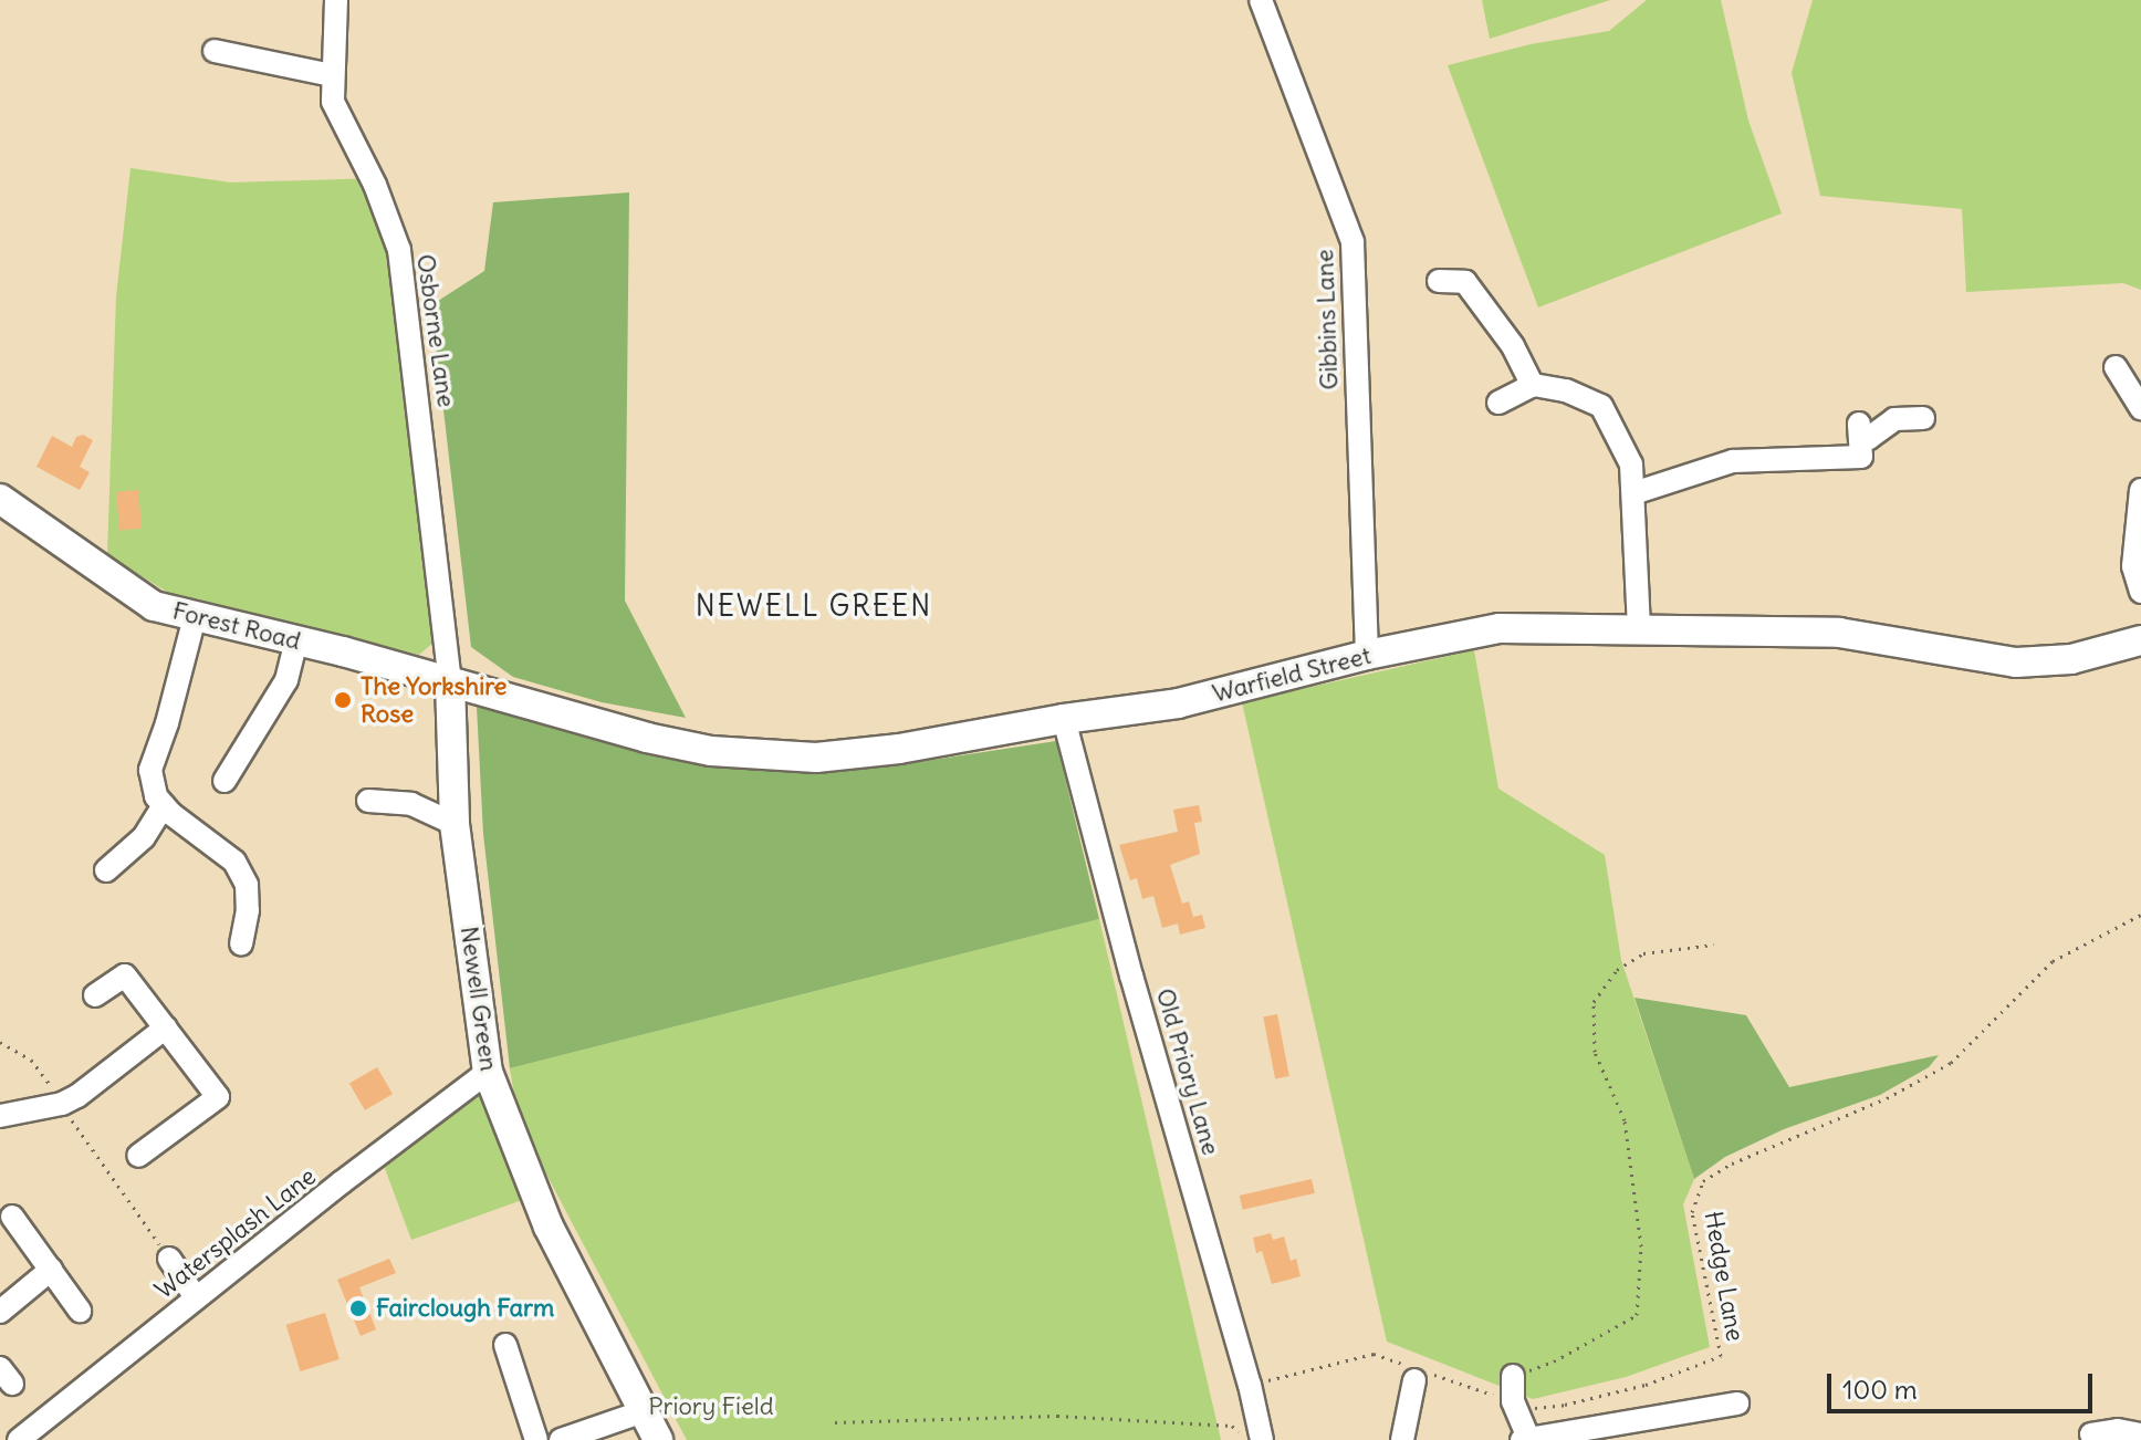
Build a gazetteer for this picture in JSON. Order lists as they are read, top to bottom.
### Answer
{
  "streets": {
    "main road": ["Forest Road", "Warfield Street", "Newell Green"],
    "street": [
      "Gibbins Lane",
      "Osborne Lane",
      "Old Priory Lane",
      "Watersplash Lane"
    ],
    "path": ["Hedge Lane"]
  },
  "crossings": [
    ["Gibbins Lane", "Warfield Street"],
    ["Osborne Lane", "Forest Road"],
    ["Osborne Lane", "Warfield Street"],
    ["Osborne Lane", "Newell Green"],
    ["Forest Road", "Warfield Street"],
    ["Forest Road", "Newell Green"],
    ["Warfield Street", "Newell Green"],
    ["Warfield Street", "Old Priory Lane"],
    ["Newell Green", "Watersplash Lane"],
    ["Old Priory Lane", "Hedge Lane"]
  ],
  "districts": ["NEWELL GREEN"],
  "parks": ["Priory Field"],
  "places": ["The Yorkshire Rose", "Fairclough Farm"],
  "scale_bar": "100 m"
}
